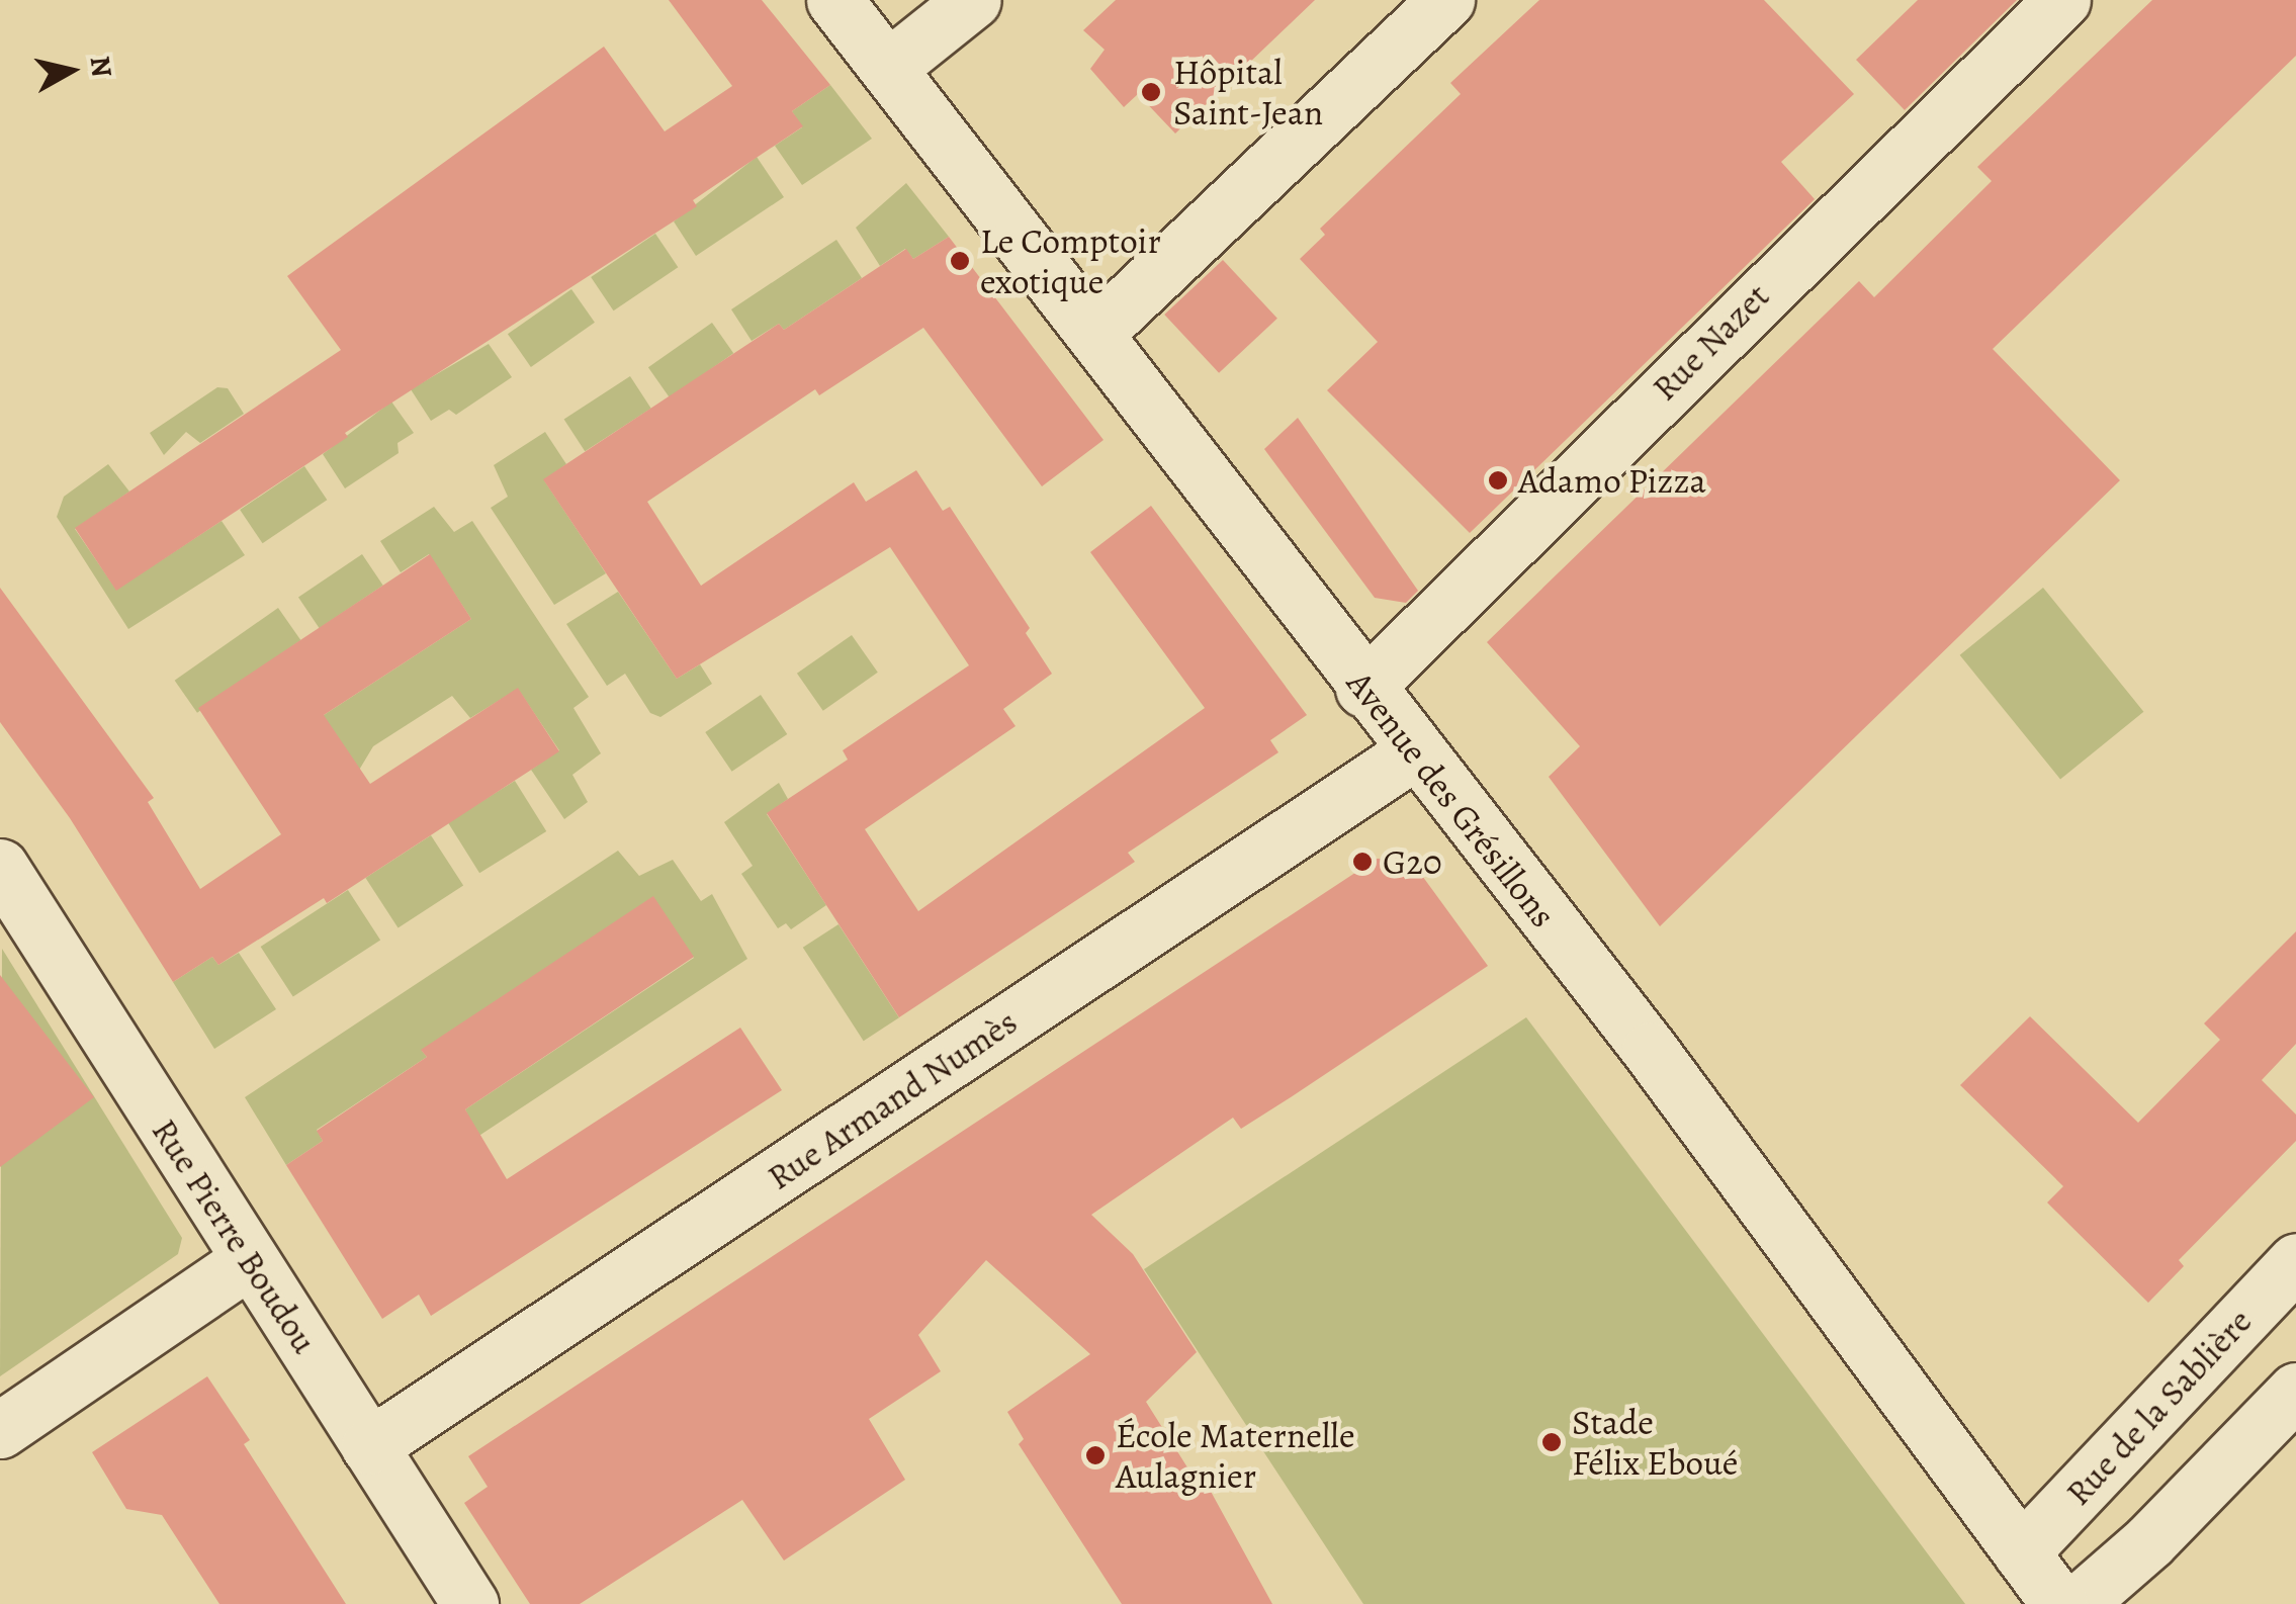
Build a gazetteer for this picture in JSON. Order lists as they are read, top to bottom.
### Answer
{
  "streets": {
    "street": [
      "Rue Nazet",
      "Avenue des Grésillons",
      "Rue Armand Numès",
      "Rue Pierre Boudou",
      "Rue de la Sablière"
    ]
  },
  "crossings": [
    ["Rue Nazet", "Avenue des Grésillons"],
    ["Avenue des Grésillons", "Rue Armand Numès"],
    ["Avenue des Grésillons", "Rue de la Sablière"],
    ["Rue Armand Numès", "Rue Pierre Boudou"]
  ],
  "places": [
    "Hôpital Saint-Jean",
    "Le Comptoir exotique",
    "Adamo Pizza",
    "G20",
    "Stade Félix Eboué",
    "École Maternelle Aulagnier"
  ],
  "north": "right"
}
